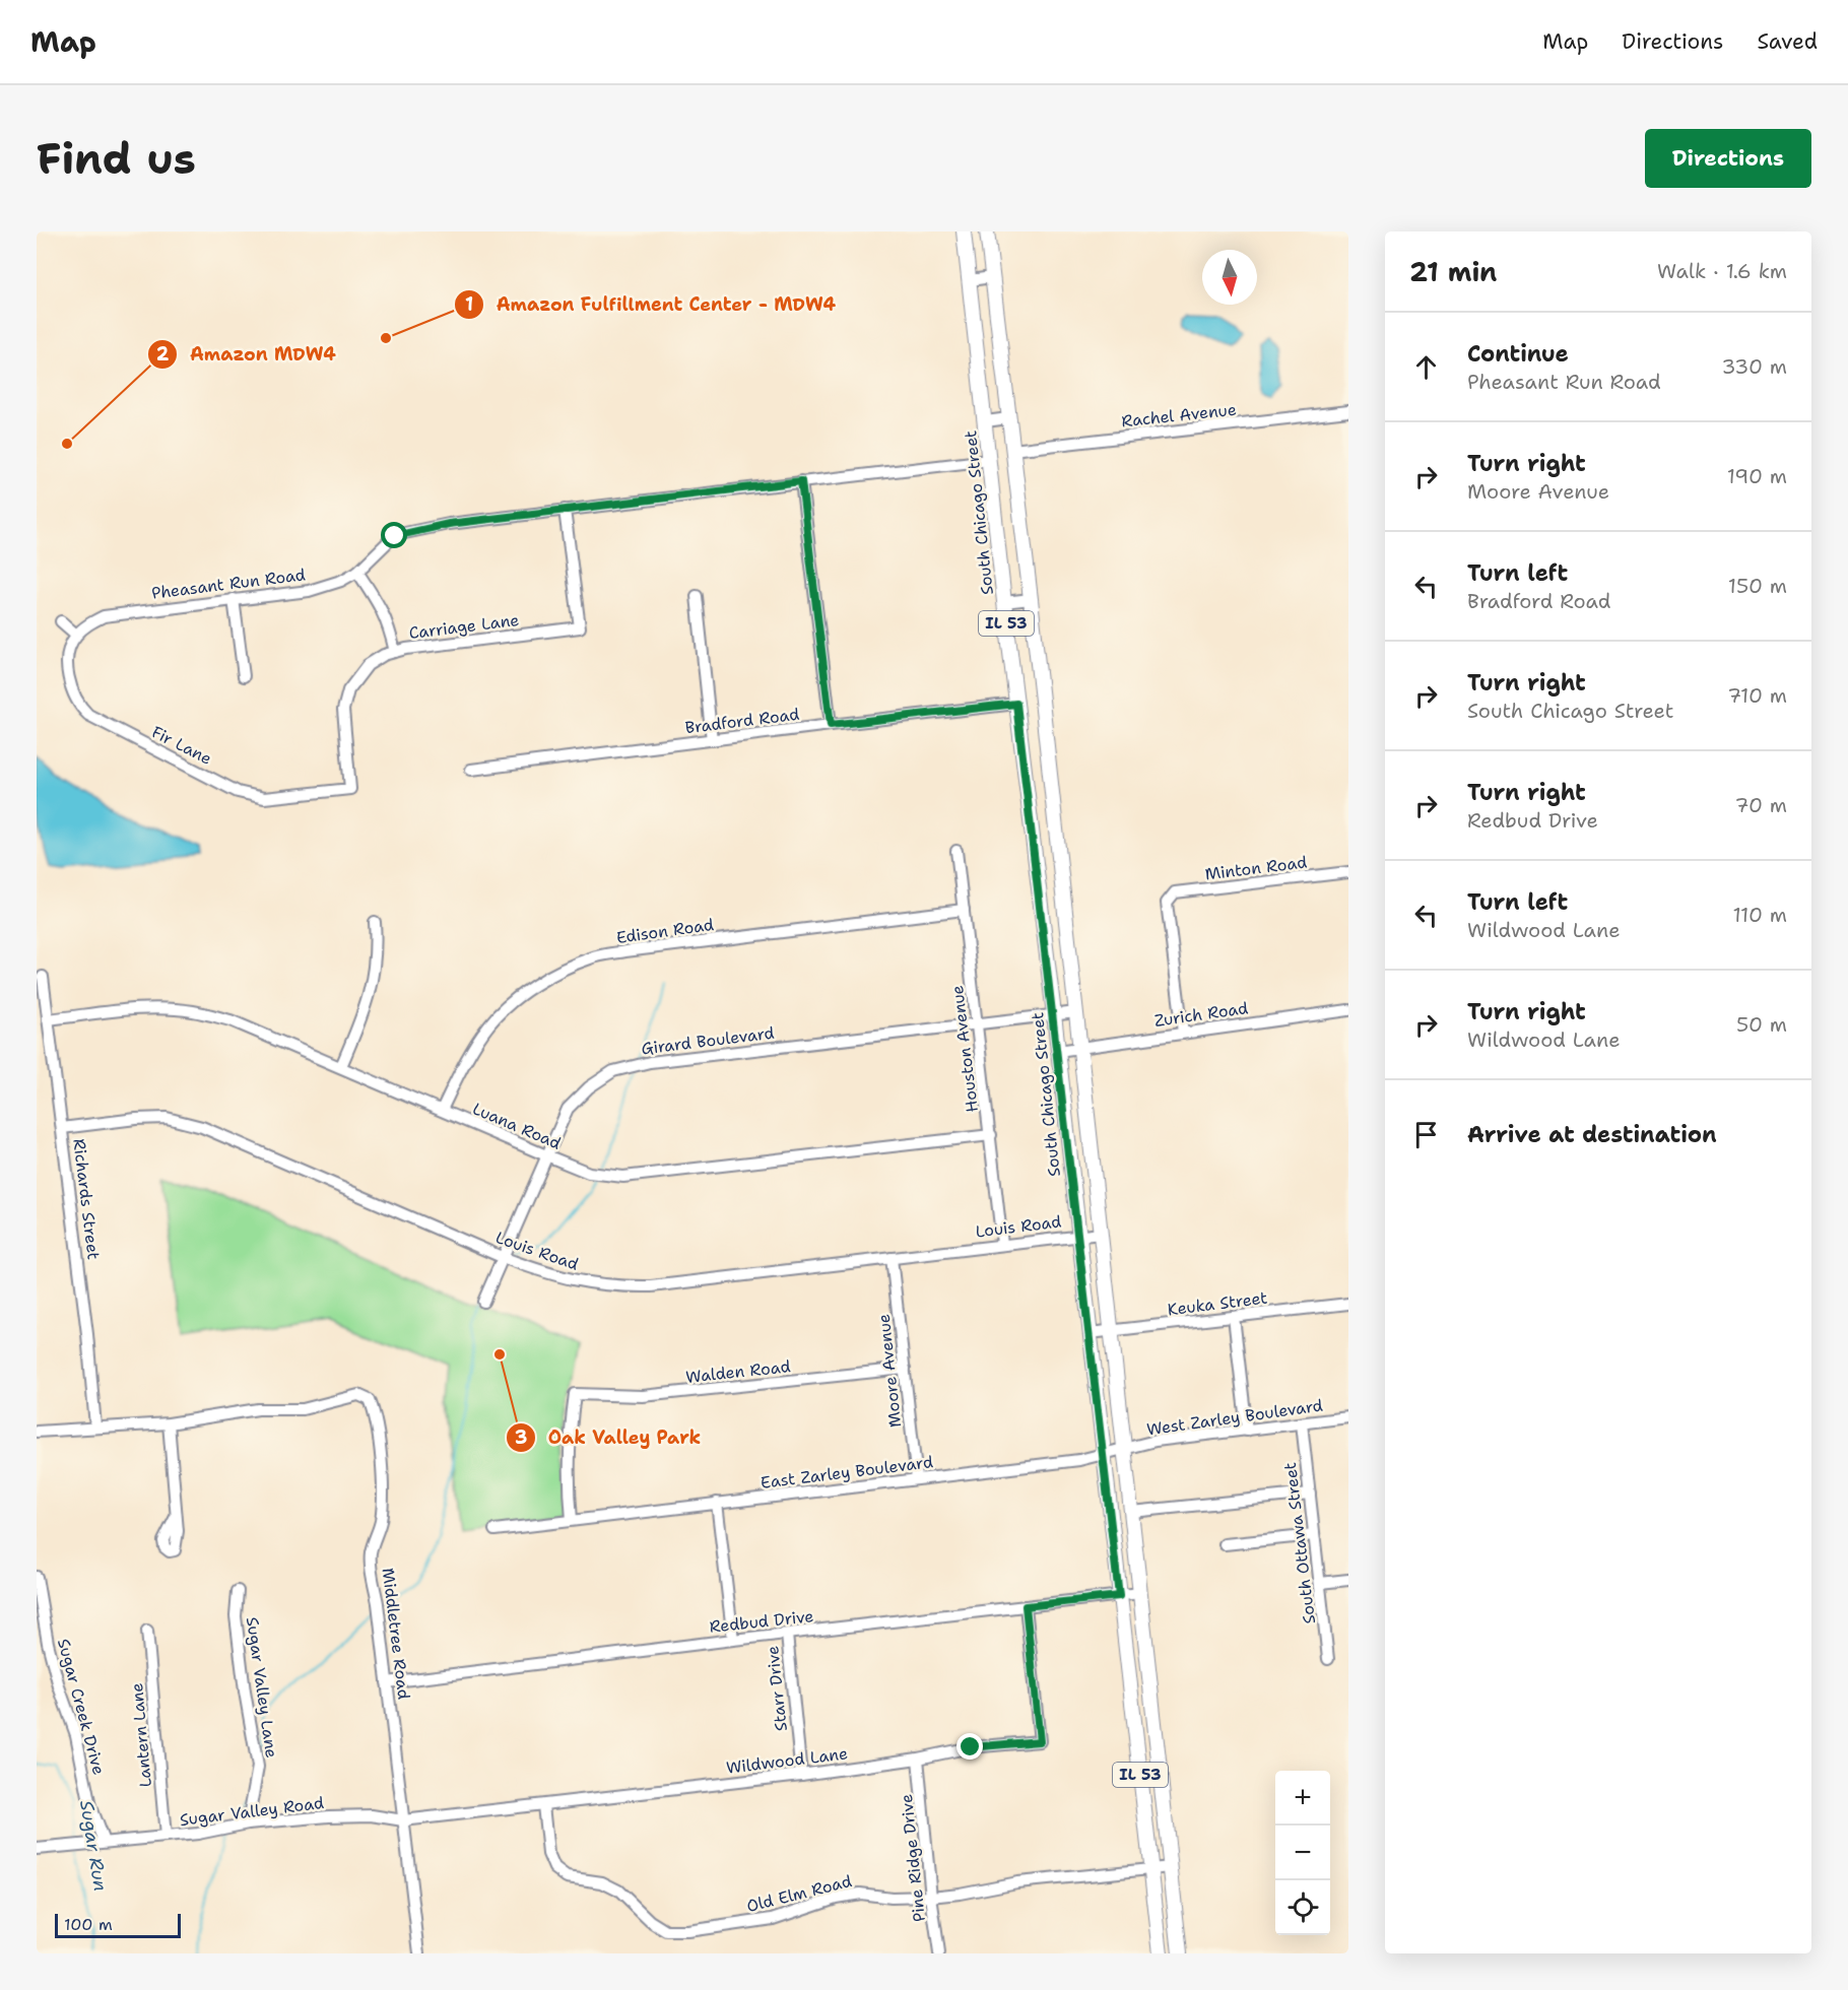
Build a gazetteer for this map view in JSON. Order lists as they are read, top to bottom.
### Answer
{
  "streets": {
    "main road": ["South Chicago Street", "IL 53"],
    "street": [
      "Rachel Avenue",
      "Pheasant Run Road",
      "Carriage Lane",
      "Bradford Road",
      "Fir Lane",
      "Minton Road",
      "Edison Road",
      "Zurich Road",
      "Girard Boulevard",
      "Houston Avenue",
      "Luana Road",
      "Richards Street",
      "Louis Road",
      "Keuka Street",
      "Moore Avenue",
      "Walden Road",
      "West Zarley Boulevard",
      "East Zarley Boulevard",
      "South Ottawa Street",
      "Redbud Drive",
      "Middletree Road",
      "Sugar Valley Lane",
      "Starr Drive",
      "Sugar Creek Drive",
      "Lantern Lane",
      "Wildwood Lane",
      "Sugar Valley Road",
      "Pine Ridge Drive",
      "Old Elm Road"
    ]
  },
  "crossings": [
    ["Rachel Avenue", "IL 53"],
    ["South Chicago Street", "Pheasant Run Road"],
    ["South Chicago Street", "Bradford Road"],
    ["South Chicago Street", "Zurich Road"],
    ["South Chicago Street", "Girard Boulevard"],
    ["South Chicago Street", "Louis Road"],
    ["South Chicago Street", "Keuka Street"],
    ["South Chicago Street", "East Zarley Boulevard"],
    ["South Chicago Street", "Redbud Drive"],
    ["South Chicago Street", "Old Elm Road"],
    ["Pheasant Run Road", "Carriage Lane"],
    ["Pheasant Run Road", "Fir Lane"],
    ["IL 53", "Zurich Road"],
    ["IL 53", "Girard Boulevard"],
    ["IL 53", "Louis Road"],
    ["IL 53", "Keuka Street"],
    ["IL 53", "West Zarley Boulevard"],
    ["IL 53", "East Zarley Boulevard"],
    ["IL 53", "Redbud Drive"],
    ["IL 53", "Old Elm Road"],
    ["Carriage Lane", "Fir Lane"],
    ["Minton Road", "Zurich Road"],
    ["Edison Road", "Houston Avenue"],
    ["Edison Road", "Luana Road"],
    ["Girard Boulevard", "Houston Avenue"],
    ["Girard Boulevard", "Luana Road"],
    ["Girard Boulevard", "Louis Road"],
    ["Houston Avenue", "Luana Road"],
    ["Houston Avenue", "Louis Road"],
    ["Luana Road", "Richards Street"],
    ["Richards Street", "Louis Road"],
    ["Richards Street", "Middletree Road"],
    ["Louis Road", "Moore Avenue"],
    ["Moore Avenue", "Walden Road"],
    ["Moore Avenue", "East Zarley Boulevard"],
    ["Walden Road", "East Zarley Boulevard"],
    ["West Zarley Boulevard", "East Zarley Boulevard"],
    ["West Zarley Boulevard", "South Ottawa Street"],
    ["Redbud Drive", "Middletree Road"],
    ["Redbud Drive", "Starr Drive"],
    ["Redbud Drive", "Wildwood Lane"],
    ["Middletree Road", "Wildwood Lane"],
    ["Middletree Road", "Sugar Valley Road"],
    ["Sugar Valley Lane", "Sugar Valley Road"],
    ["Starr Drive", "Wildwood Lane"],
    ["Sugar Creek Drive", "Sugar Valley Road"],
    ["Lantern Lane", "Sugar Valley Road"],
    ["Wildwood Lane", "Sugar Valley Road"],
    ["Wildwood Lane", "Pine Ridge Drive"],
    ["Wildwood Lane", "Old Elm Road"],
    ["Pine Ridge Drive", "Old Elm Road"]
  ],
  "water": ["Sugar Run"],
  "places": ["Amazon Fulfillment Center - MDW4", "Amazon MDW4", "Oak Valley Park"],
  "scale_bar": "100 m",
  "north": "bottom",
  "page": {
    "header": "Map",
    "nav": ["Map", "Directions", "Saved"],
    "buttons": "Directions",
    "title": "Find us",
    "heading": ["21 min", "Walk · 1.6 km"],
    "list": [
      ["Continue", "Pheasant Run Road", "330 m"],
      ["Turn right", "Moore Avenue", "190 m"],
      ["Turn left", "Bradford Road", "150 m"],
      ["Turn right", "South Chicago Street", "710 m"],
      ["Turn right", "Redbud Drive", "70 m"],
      ["Turn left", "Wildwood Lane", "110 m"],
      ["Turn right", "Wildwood Lane", "50 m"],
      "Arrive at destination"
    ],
    "map_buttons": ["+", "−"],
    "scale": "100 m"
  }
}
